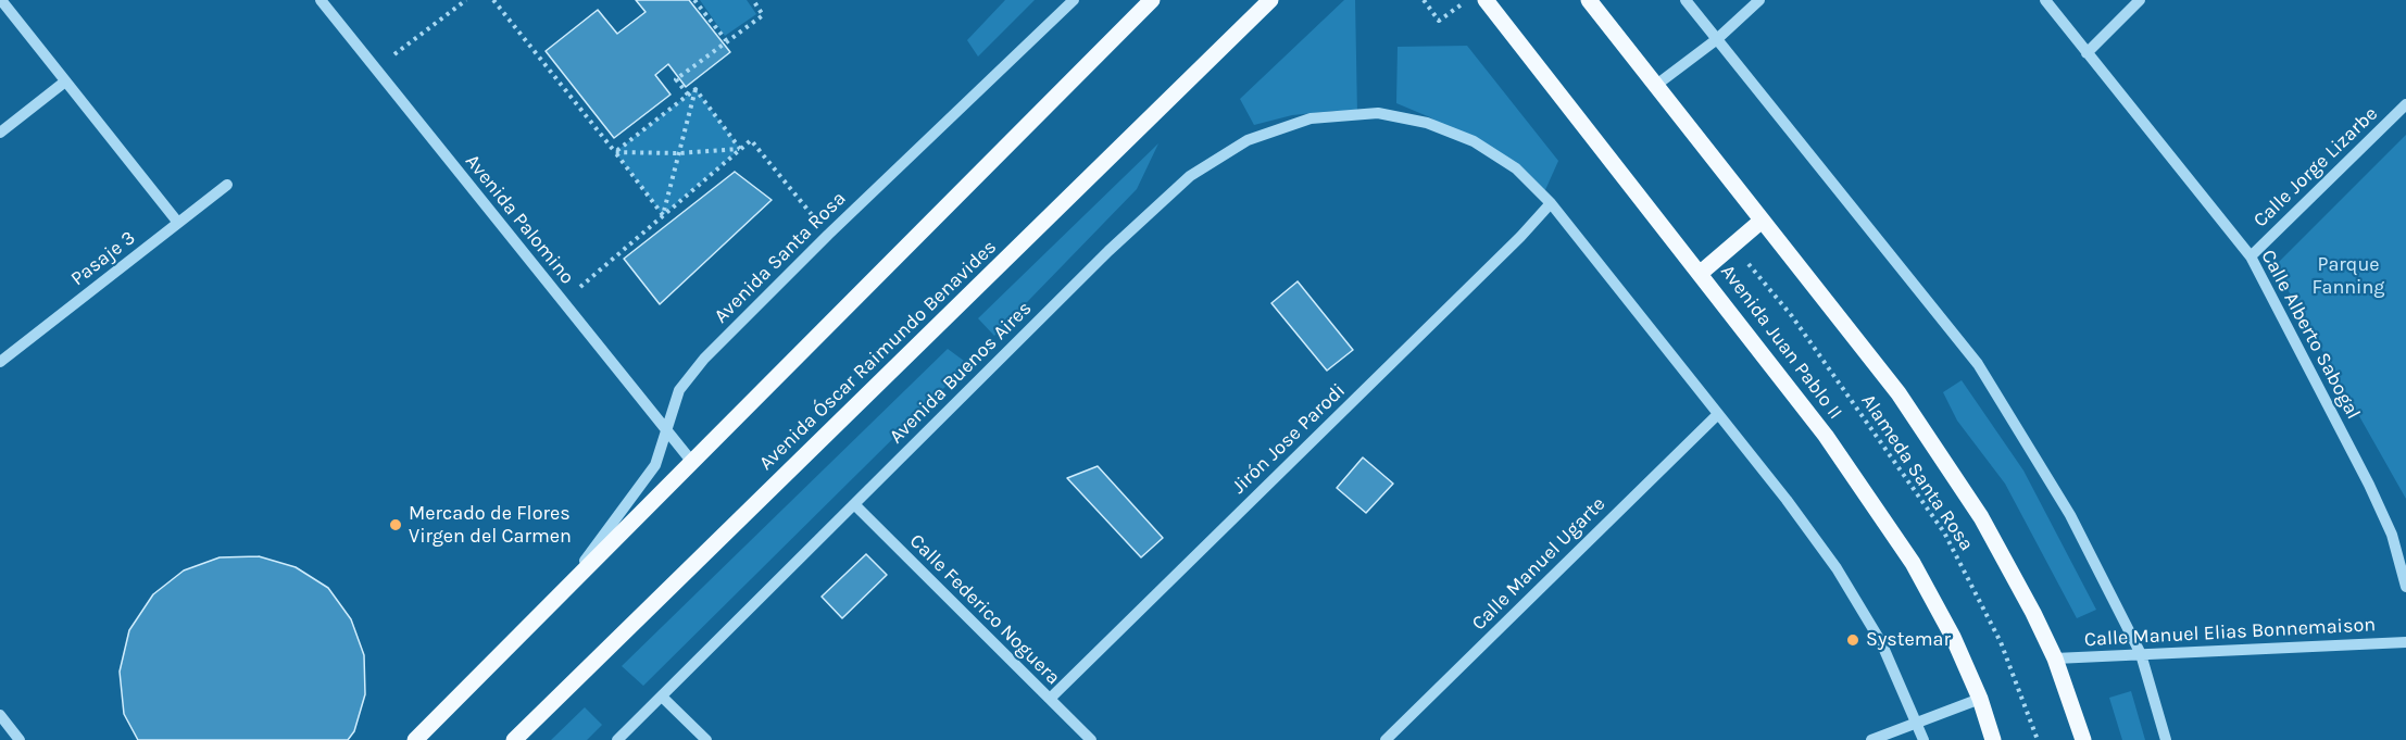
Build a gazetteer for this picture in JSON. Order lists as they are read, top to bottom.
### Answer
{
  "streets": {
    "main road": ["Avenida Juan Pablo II", "Avenida Óscar Raimundo Benavides"],
    "street": [
      "Calle Jorge Lizarbe",
      "Avenida Palomino",
      "Avenida Santa Rosa",
      "Pasaje 3",
      "Calle Alberto Sabogal",
      "Avenida Buenos Aires",
      "Jirón Jose Parodi",
      "Calle Manuel Ugarte",
      "Calle Federico Noguera",
      "Calle Manuel Elias Bonnemaison"
    ],
    "path": ["Alameda Santa Rosa"]
  },
  "crossings": [
    ["Calle Jorge Lizarbe", "Calle Alberto Sabogal"],
    ["Avenida Palomino", "Avenida Santa Rosa"],
    ["Avenida Buenos Aires", "Jirón Jose Parodi"],
    ["Avenida Buenos Aires", "Calle Federico Noguera"],
    ["Jirón Jose Parodi", "Calle Federico Noguera"]
  ],
  "parks": ["Parque Fanning"],
  "places": ["Mercado de Flores Virgen del Carmen", "Systemar"]
}
